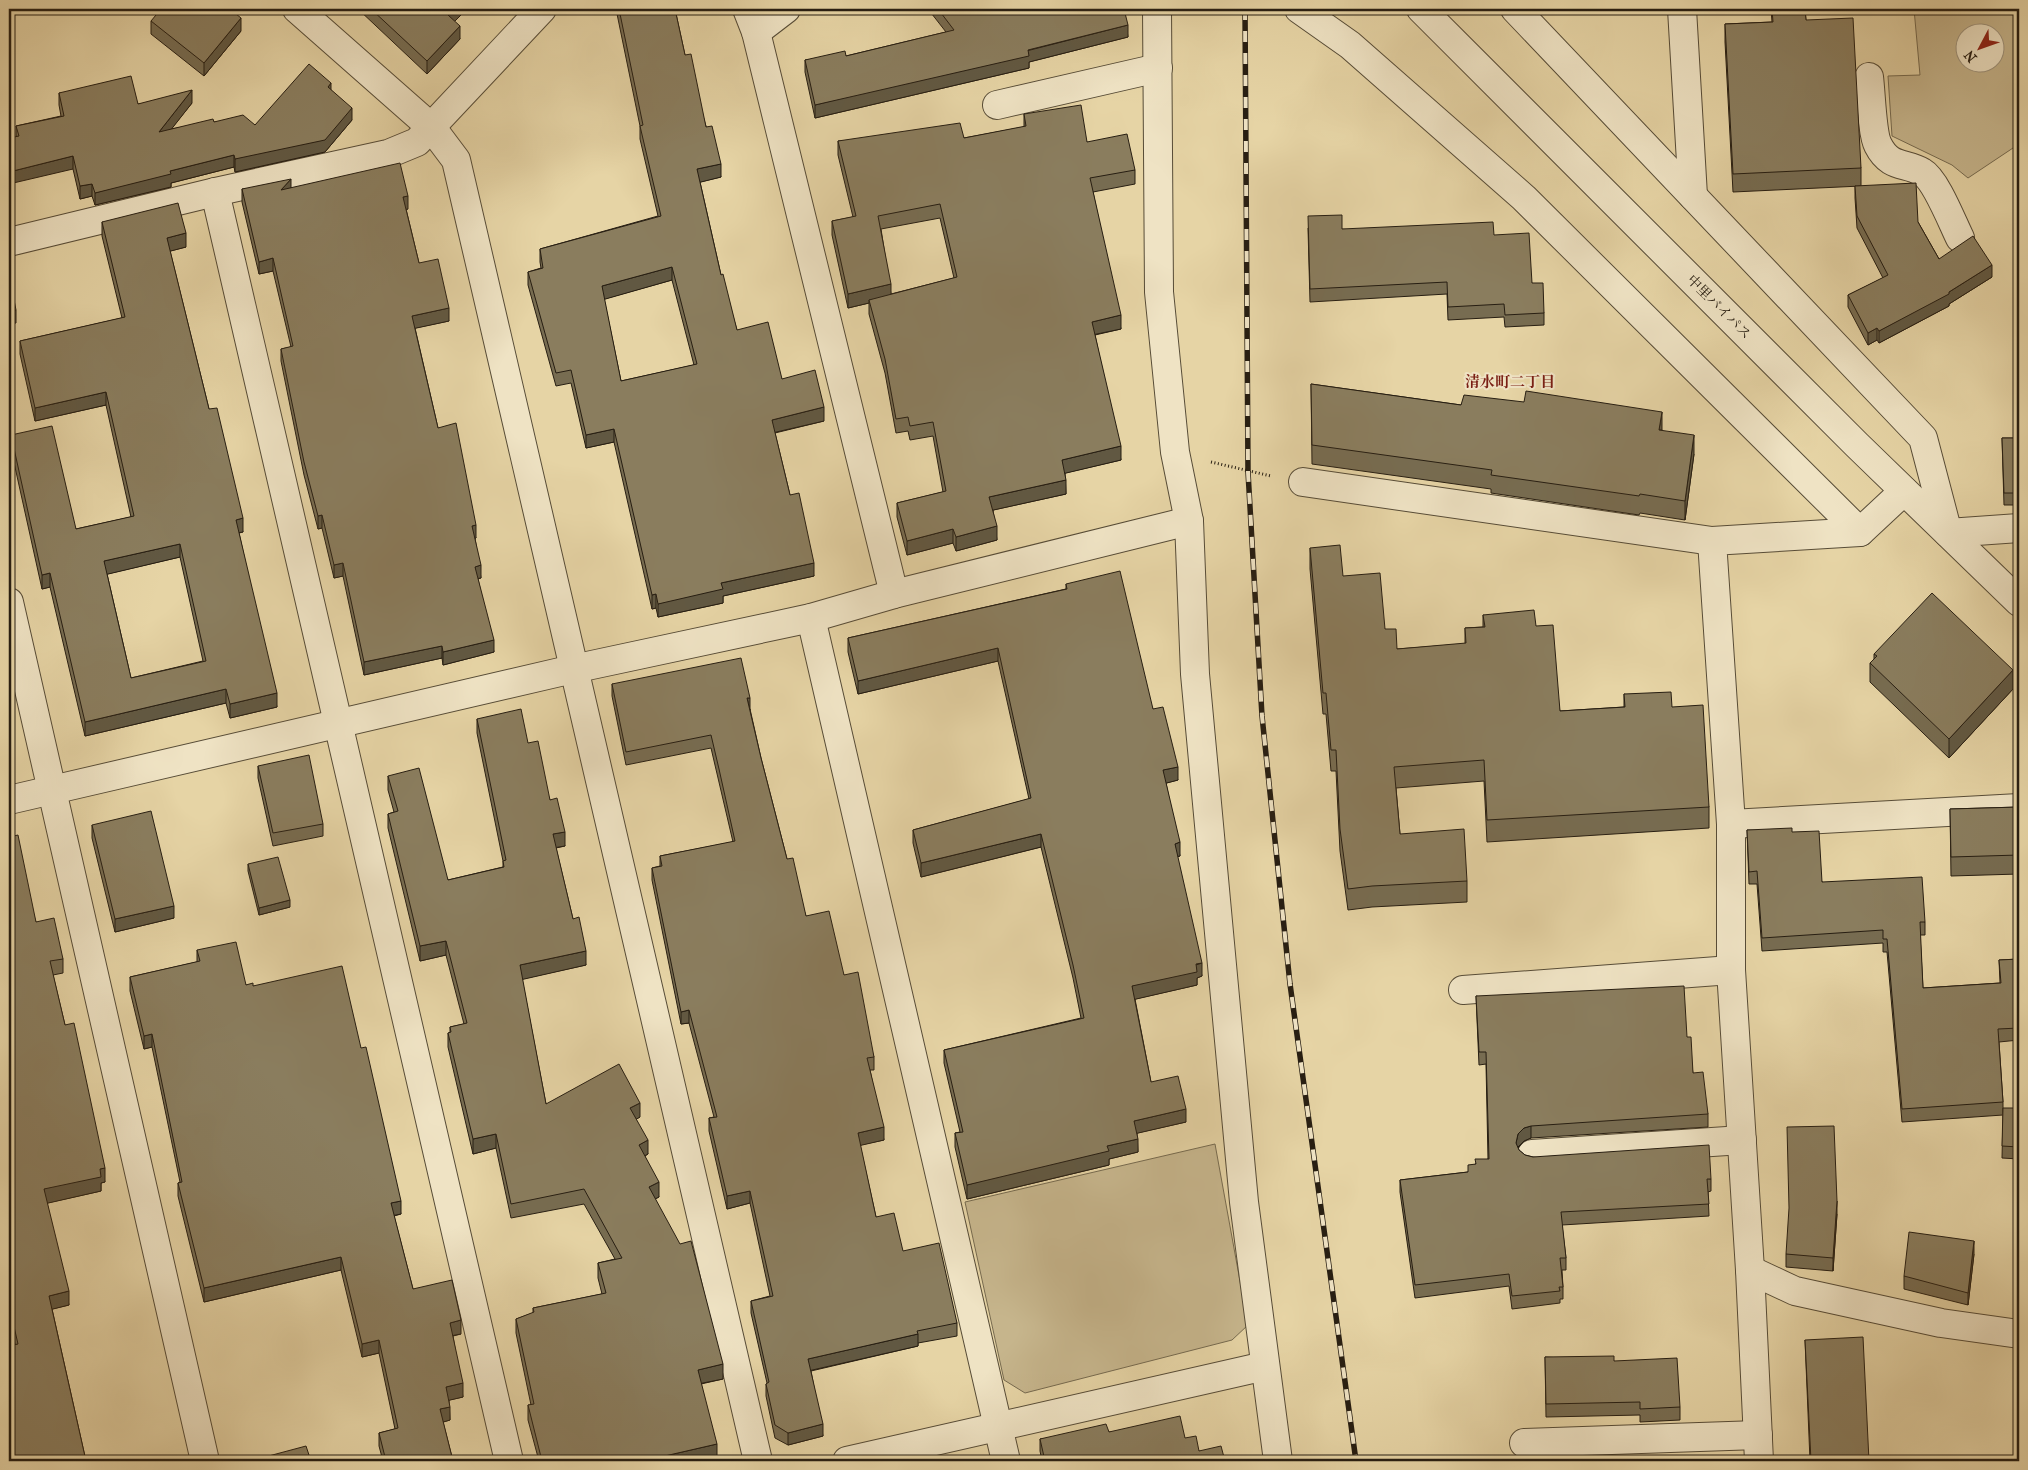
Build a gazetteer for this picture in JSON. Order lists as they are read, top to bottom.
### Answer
{
  "streets": {
    "street": ["中里バイパス"]
  },
  "districts": ["清水町二丁目"],
  "north": "bottom left"
}
